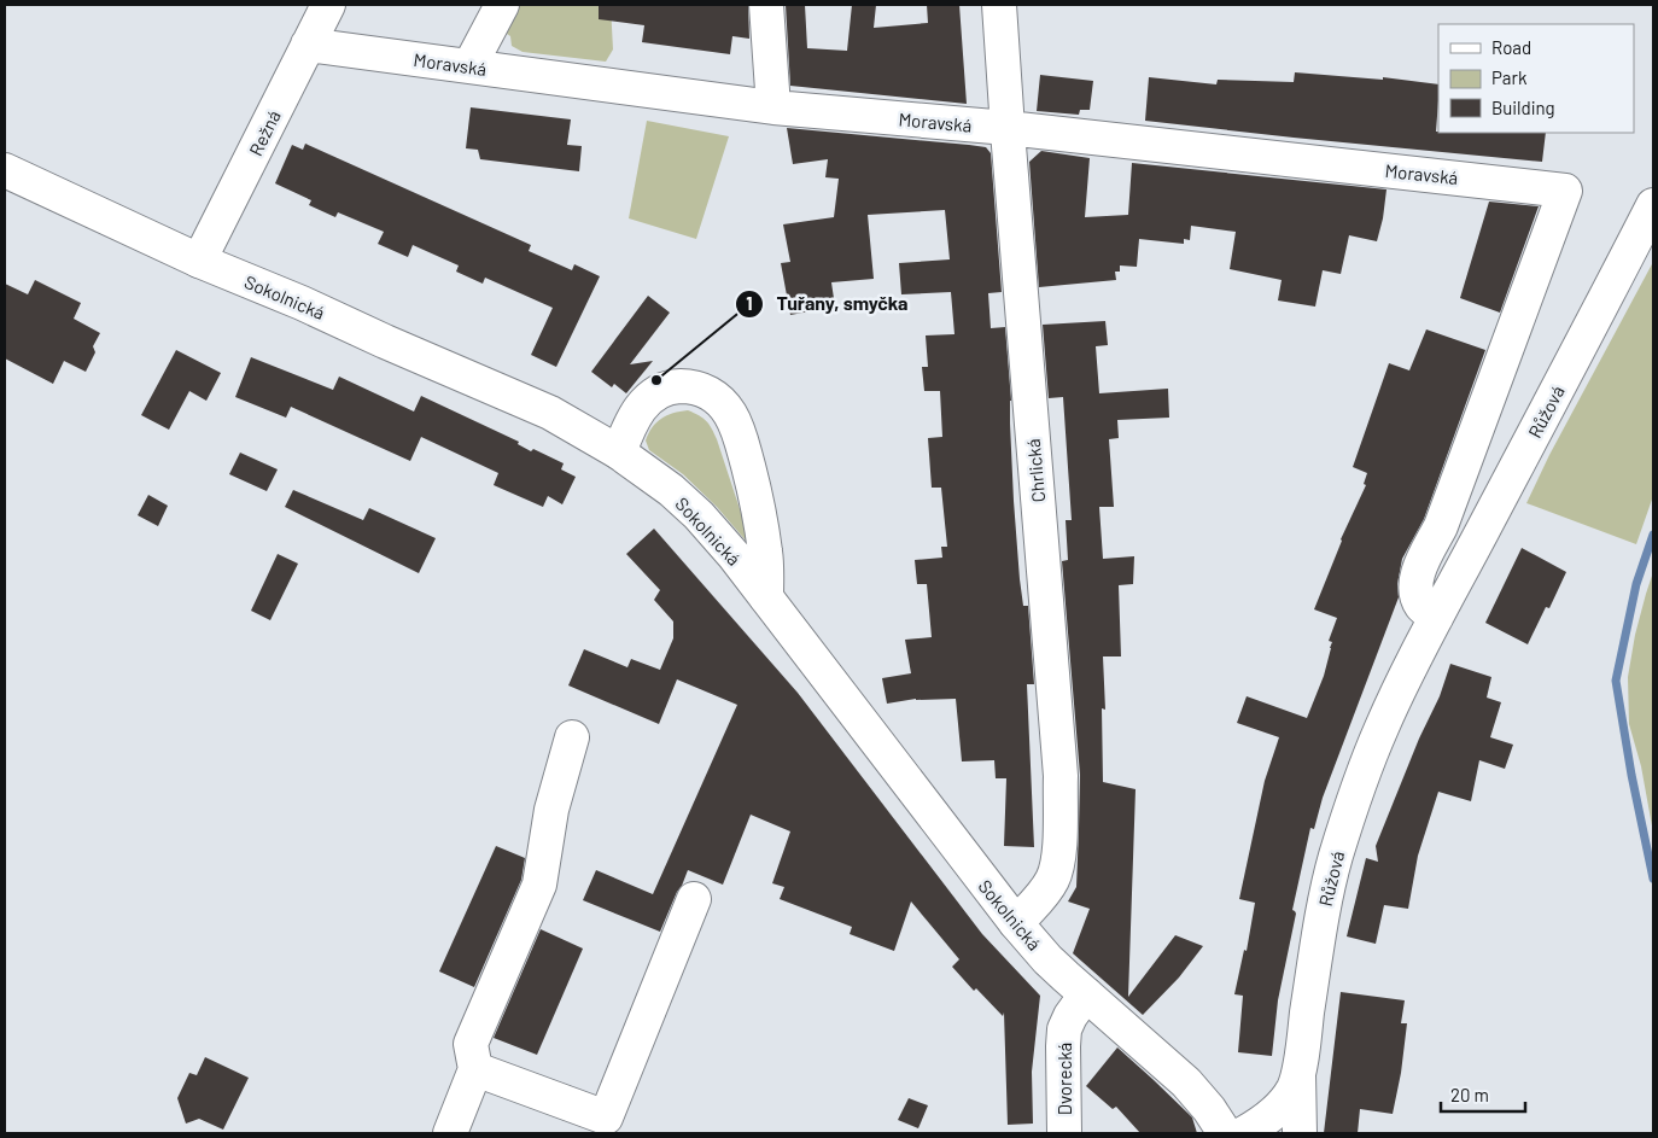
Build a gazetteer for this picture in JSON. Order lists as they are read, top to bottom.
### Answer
{
  "streets": {
    "street": [
      "Moravská",
      "Režná",
      "Sokolnická",
      "Růžová",
      "Chrlická",
      "Dvorecká"
    ]
  },
  "crossings": [
    ["Moravská", "Režná"],
    ["Moravská", "Růžová"],
    ["Moravská", "Chrlická"],
    ["Režná", "Sokolnická"],
    ["Sokolnická", "Chrlická"],
    ["Sokolnická", "Dvorecká"]
  ],
  "places": ["Tuřany, smyčka"],
  "legend": ["Road", "Park", "Building"],
  "scale_bar": "20 m"
}
